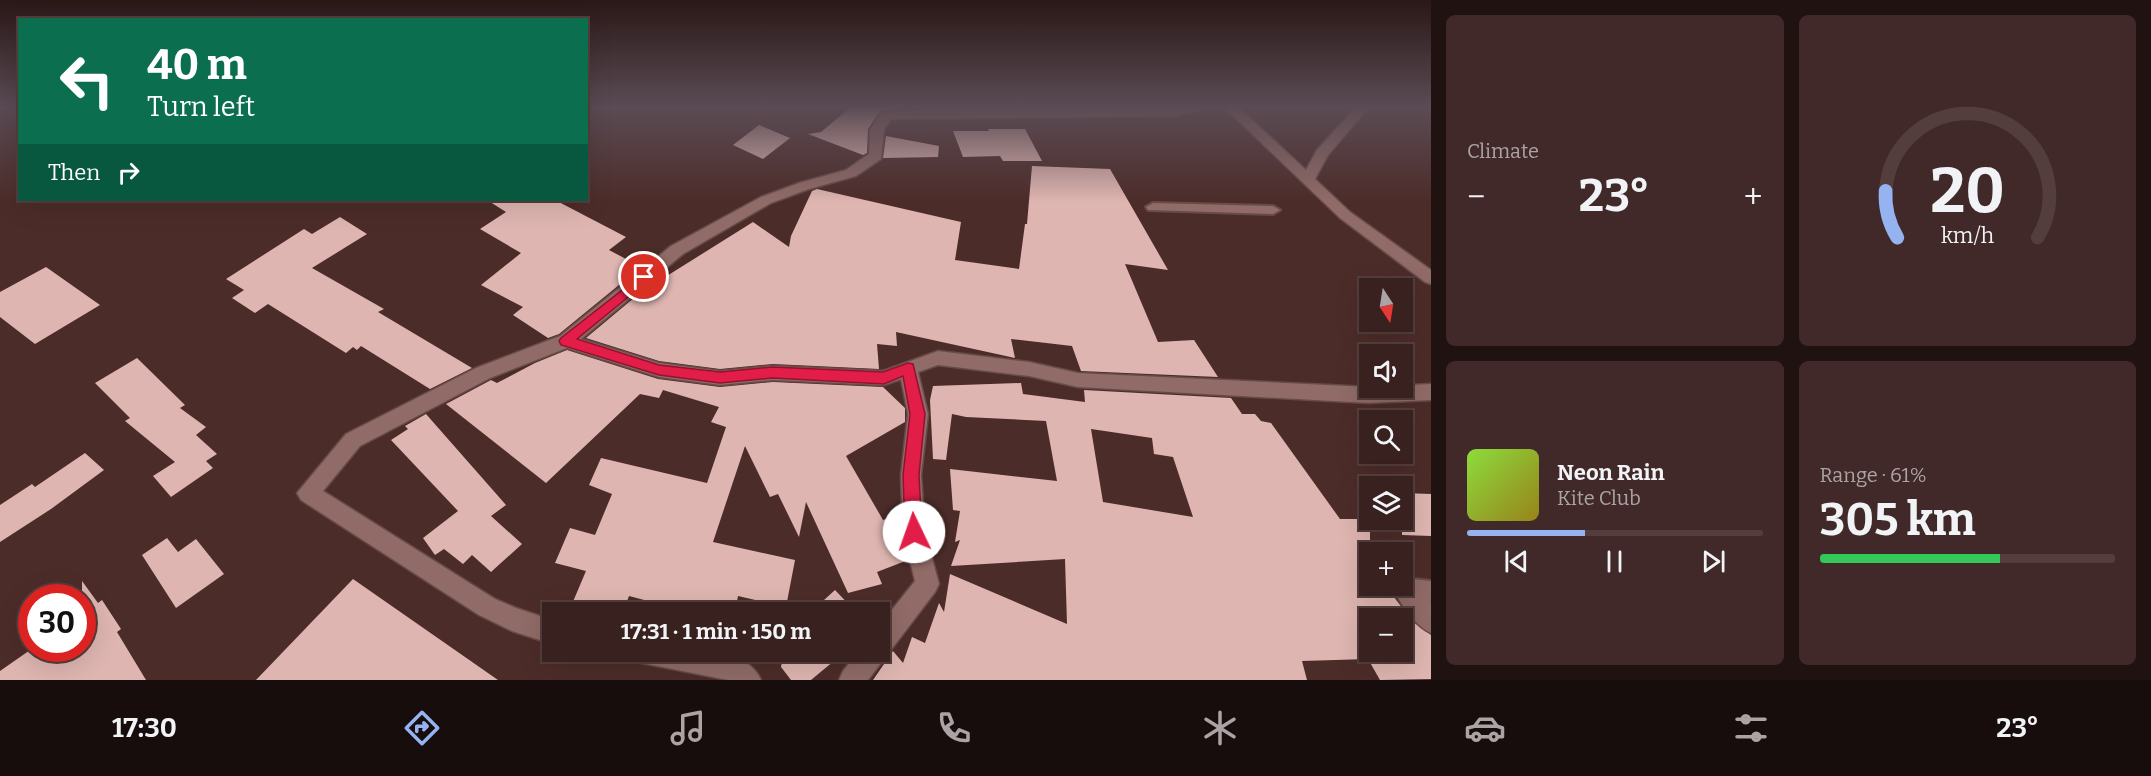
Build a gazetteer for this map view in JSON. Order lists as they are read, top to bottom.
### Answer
{
  "north": "bottom",
  "page": {
    "tile": [
      "Climate",
      ["Range · 61%", "305 km"]
    ],
    "turn": ["40 m", "Turn left"],
    "then": "Then",
    "heat": ["−", "23°", "+"],
    "map_buttons": ["+", "−"],
    "song": ["Neon Rain", "Kite Club"],
    "limit": "30",
    "trip": "17:31 · 1 min · 150 m",
    "tabs": ["17:30", "23°"],
    "gauge": ["20", "km/h"]
  }
}
